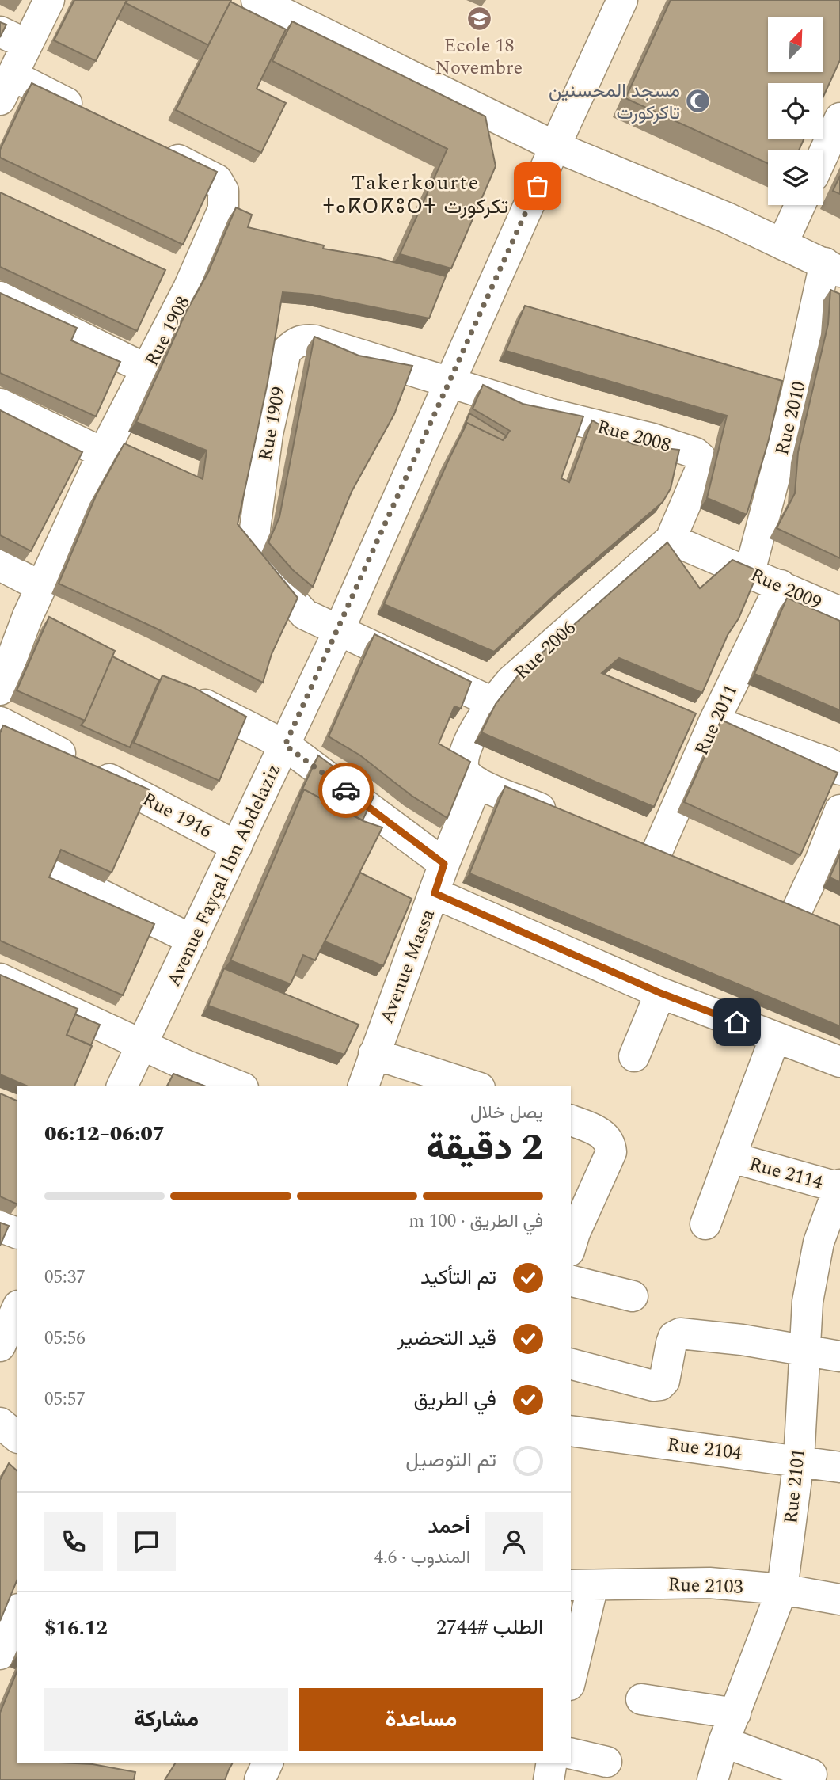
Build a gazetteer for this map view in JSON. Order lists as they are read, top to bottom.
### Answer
{
  "streets": {
    "street": [
      "Rue 1908",
      "Rue 2010",
      "Rue 1909",
      "Rue 2008",
      "Rue 2009",
      "Rue 2006",
      "Rue 2011",
      "Rue 1916",
      "Avenue Fayçal Ibn Abdelaziz",
      "Avenue Massa",
      "Rue 2114",
      "Rue 2104",
      "Rue 2101",
      "Rue 2103"
    ]
  },
  "crossings": [
    ["Rue 2010", "Rue 2009"],
    ["Rue 1909", "Rue 2008"],
    ["Rue 1909", "Rue 2006"],
    ["Rue 1909", "Avenue Fayçal Ibn Abdelaziz"],
    ["Rue 2008", "Rue 2009"],
    ["Rue 2008", "Rue 2006"],
    ["Rue 2008", "Avenue Fayçal Ibn Abdelaziz"],
    ["Rue 2009", "Rue 2006"],
    ["Rue 2009", "Rue 2011"],
    ["Rue 2006", "Avenue Massa"],
    ["Rue 1916", "Avenue Fayçal Ibn Abdelaziz"],
    ["Rue 2114", "Rue 2101"],
    ["Rue 2104", "Rue 2101"],
    ["Rue 2101", "Rue 2103"]
  ],
  "districts": ["Takerkourte ⵜⴰⴽⵔⴽⵓⵔⵜ تكركورت"],
  "places": {
    "school or university": ["Ecole 18 Novembre"],
    "mosque": ["مسجد المحسنين تاكركورت"]
  },
  "north": "top right",
  "page": {
    "heading": ["2 دقيقة", "يصل خلال", "06:07–06:12"],
    "panel": [
      "أحمد",
      "المندوب · 4.6",
      "الطلب #2744",
      "$16.12"
    ],
    "bar": "في الطريق · 100 m",
    "list": [
      ["تم التأكيد", "05:37"],
      ["قيد التحضير", "05:56"],
      ["في الطريق", "05:57"],
      "تم التوصيل"
    ],
    "buttons": ["مساعدة", "مشاركة"]
  }
}
